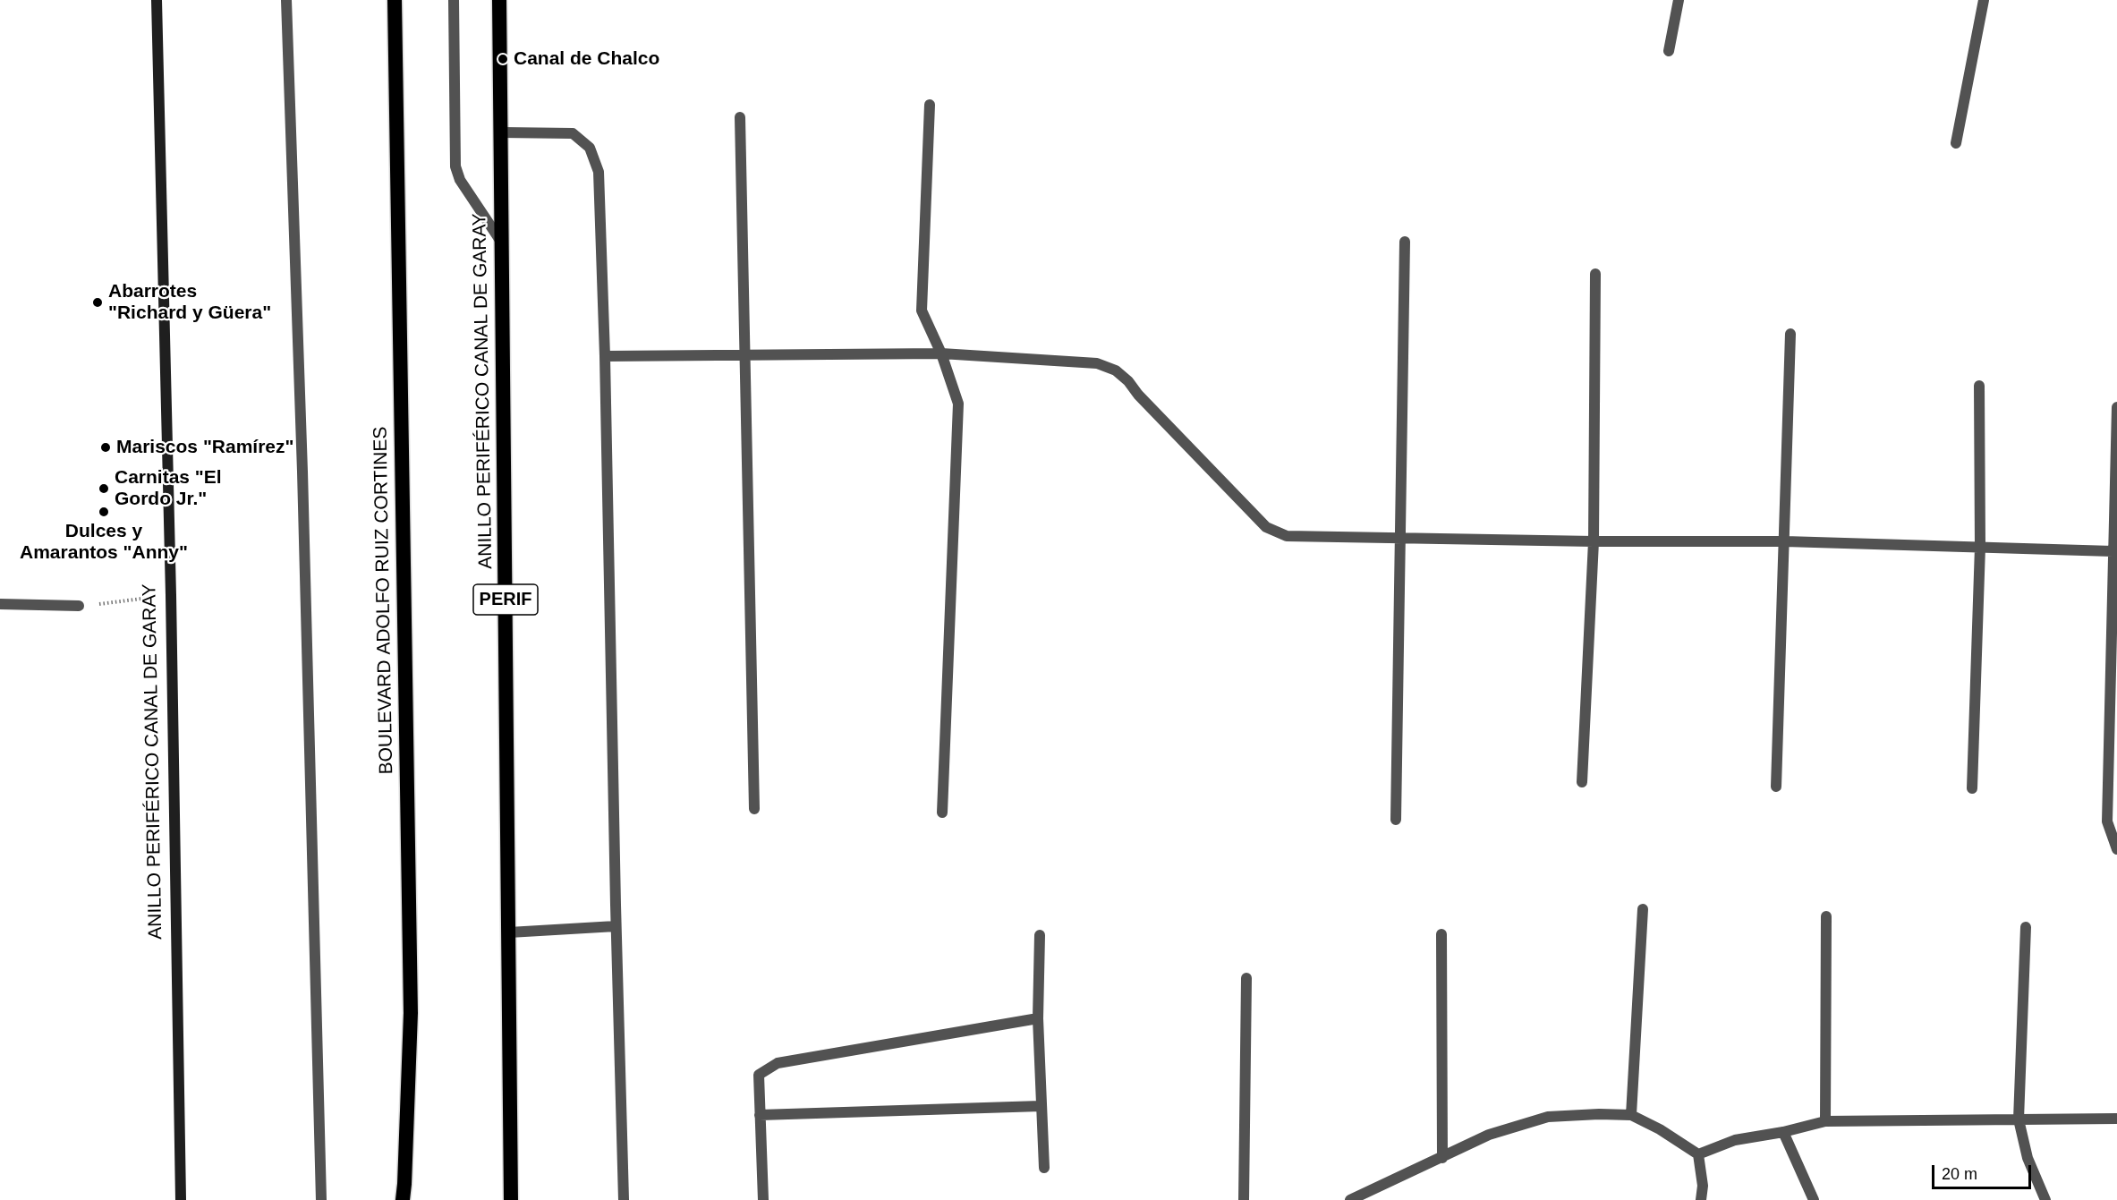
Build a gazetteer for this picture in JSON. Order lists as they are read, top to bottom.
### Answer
{
  "streets": {
    "highway": ["ANILLO PERIFÉRICO CANAL DE GARAY", "PERIF", "BOULEVARD ADOLFO RUIZ CORTINES"]
  },
  "places": [
    "Canal de Chalco",
    "Abarrotes \"Richard y Güera\"",
    "Mariscos \"Ramírez\"",
    "Carnitas \"El Gordo Jr.\"",
    "Dulces y Amarantos \"Anny\""
  ],
  "scale_bar": "20 m"
}
